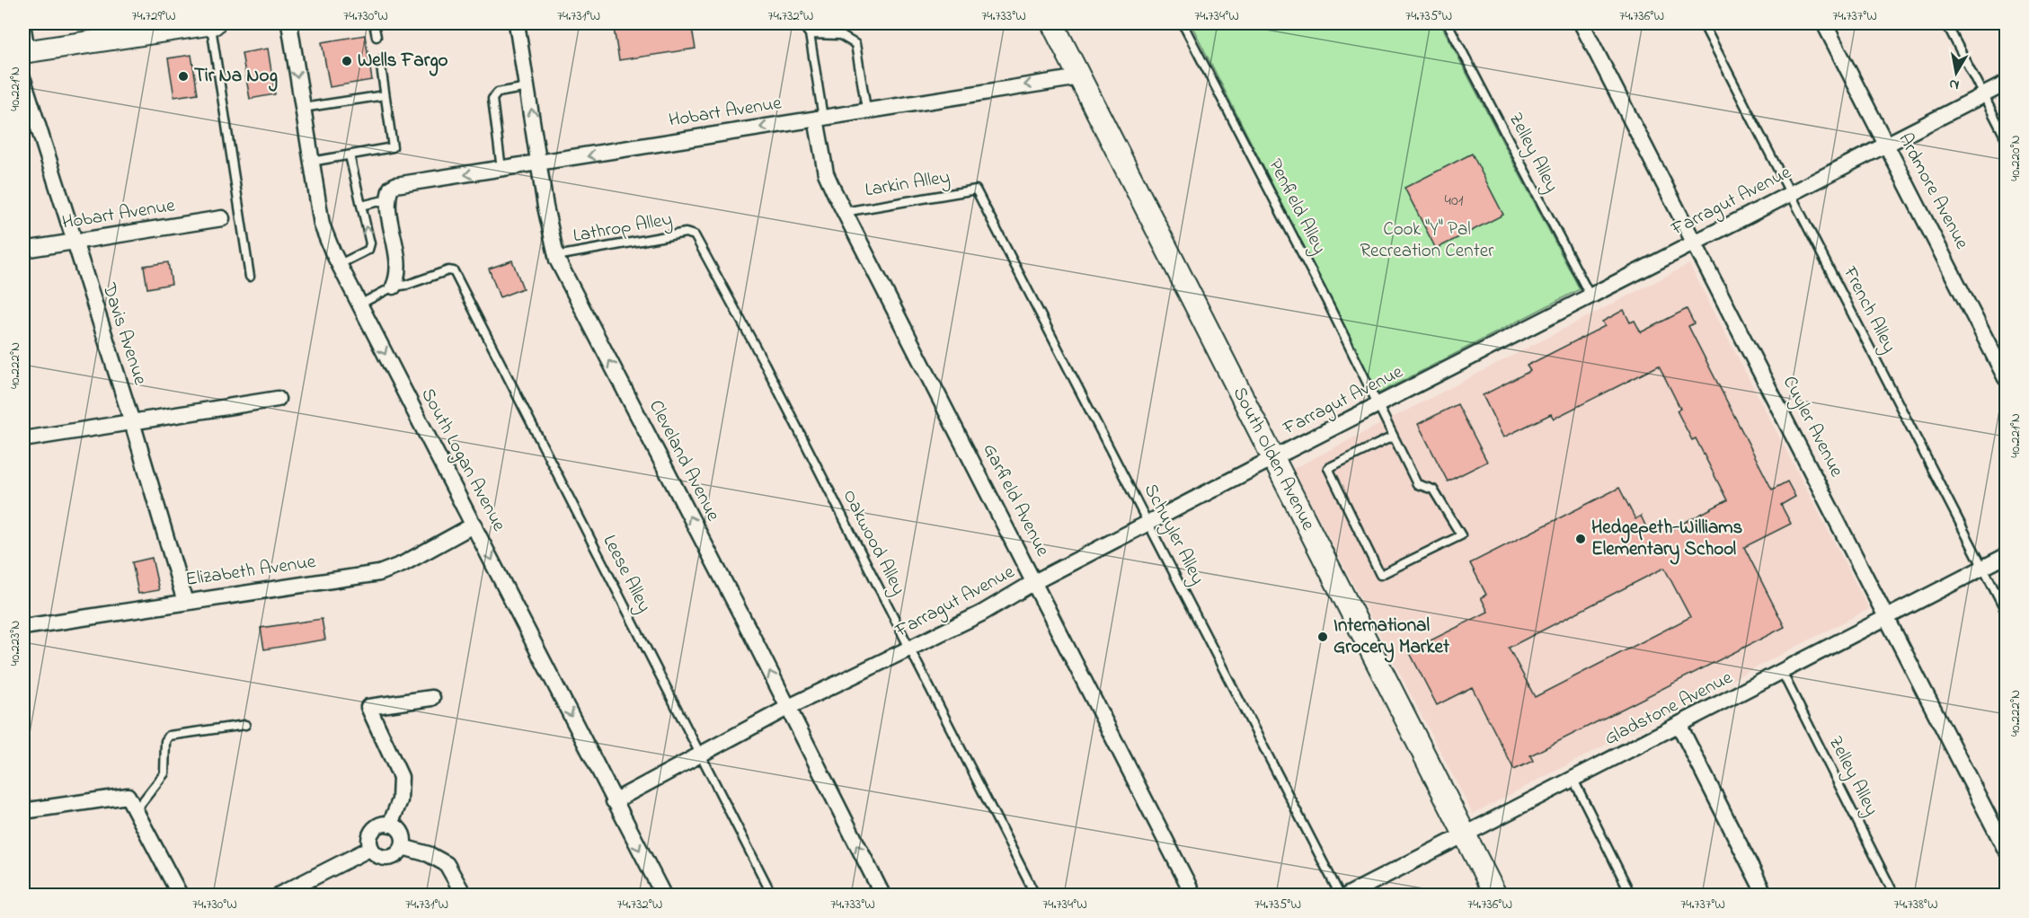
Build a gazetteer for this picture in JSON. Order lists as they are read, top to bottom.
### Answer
{
  "streets": {
    "main road": ["South Olden Avenue"],
    "street": [
      "Hobart Avenue",
      "Ardmore Avenue",
      "Farragut Avenue",
      "Davis Avenue",
      "Cuyler Avenue",
      "South Logan Avenue",
      "Cleveland Avenue",
      "Garfield Avenue",
      "Elizabeth Avenue",
      "Gladstone Avenue"
    ],
    "lane": [
      "Zelley Alley",
      "Larkin Alley",
      "Penfield Alley",
      "Lathrop Alley",
      "French Alley",
      "Schuyler Alley",
      "Oakwood Alley",
      "Leese Alley"
    ]
  },
  "crossings": [
    ["Hobart Avenue", "Davis Avenue"],
    ["Hobart Avenue", "South Olden Avenue"],
    ["Hobart Avenue", "Cleveland Avenue"],
    ["Hobart Avenue", "Garfield Avenue"],
    ["Zelley Alley", "Farragut Avenue"],
    ["Zelley Alley", "Gladstone Avenue"],
    ["Larkin Alley", "Garfield Avenue"],
    ["Larkin Alley", "Schuyler Alley"],
    ["Ardmore Avenue", "Farragut Avenue"],
    ["Farragut Avenue", "Penfield Alley"],
    ["Farragut Avenue", "French Alley"],
    ["Farragut Avenue", "Cuyler Avenue"],
    ["Farragut Avenue", "South Olden Avenue"],
    ["Farragut Avenue", "South Logan Avenue"],
    ["Farragut Avenue", "Cleveland Avenue"],
    ["Farragut Avenue", "Garfield Avenue"],
    ["Farragut Avenue", "Schuyler Alley"],
    ["Farragut Avenue", "Oakwood Alley"],
    ["Farragut Avenue", "Leese Alley"],
    ["Lathrop Alley", "Cleveland Avenue"],
    ["Lathrop Alley", "Oakwood Alley"],
    ["French Alley", "Gladstone Avenue"],
    ["Davis Avenue", "Elizabeth Avenue"],
    ["Cuyler Avenue", "Gladstone Avenue"],
    ["South Olden Avenue", "Gladstone Avenue"],
    ["South Logan Avenue", "Elizabeth Avenue"]
  ],
  "one_way": ["Hobart Avenue", "South Logan Avenue", "Cleveland Avenue"],
  "parks": ["Cook \"Y\" Pal Recreation Center"],
  "places": [
    "Wells Fargo",
    "Tir Na Nog",
    "Hedgepeth-Williams Elementary School",
    "International Grocery Market"
  ],
  "house_numbers": ["401"],
  "north": "bottom",
  "coordinates": [
    "74.729°W",
    "74.730°W",
    "74.731°W",
    "74.732°W",
    "74.733°W",
    "74.734°W",
    "74.735°W",
    "74.736°W",
    "74.737°W",
    "40.221°N",
    "40.220°N",
    "40.222°N",
    "40.223°N",
    "74.738°W"
  ]
}
